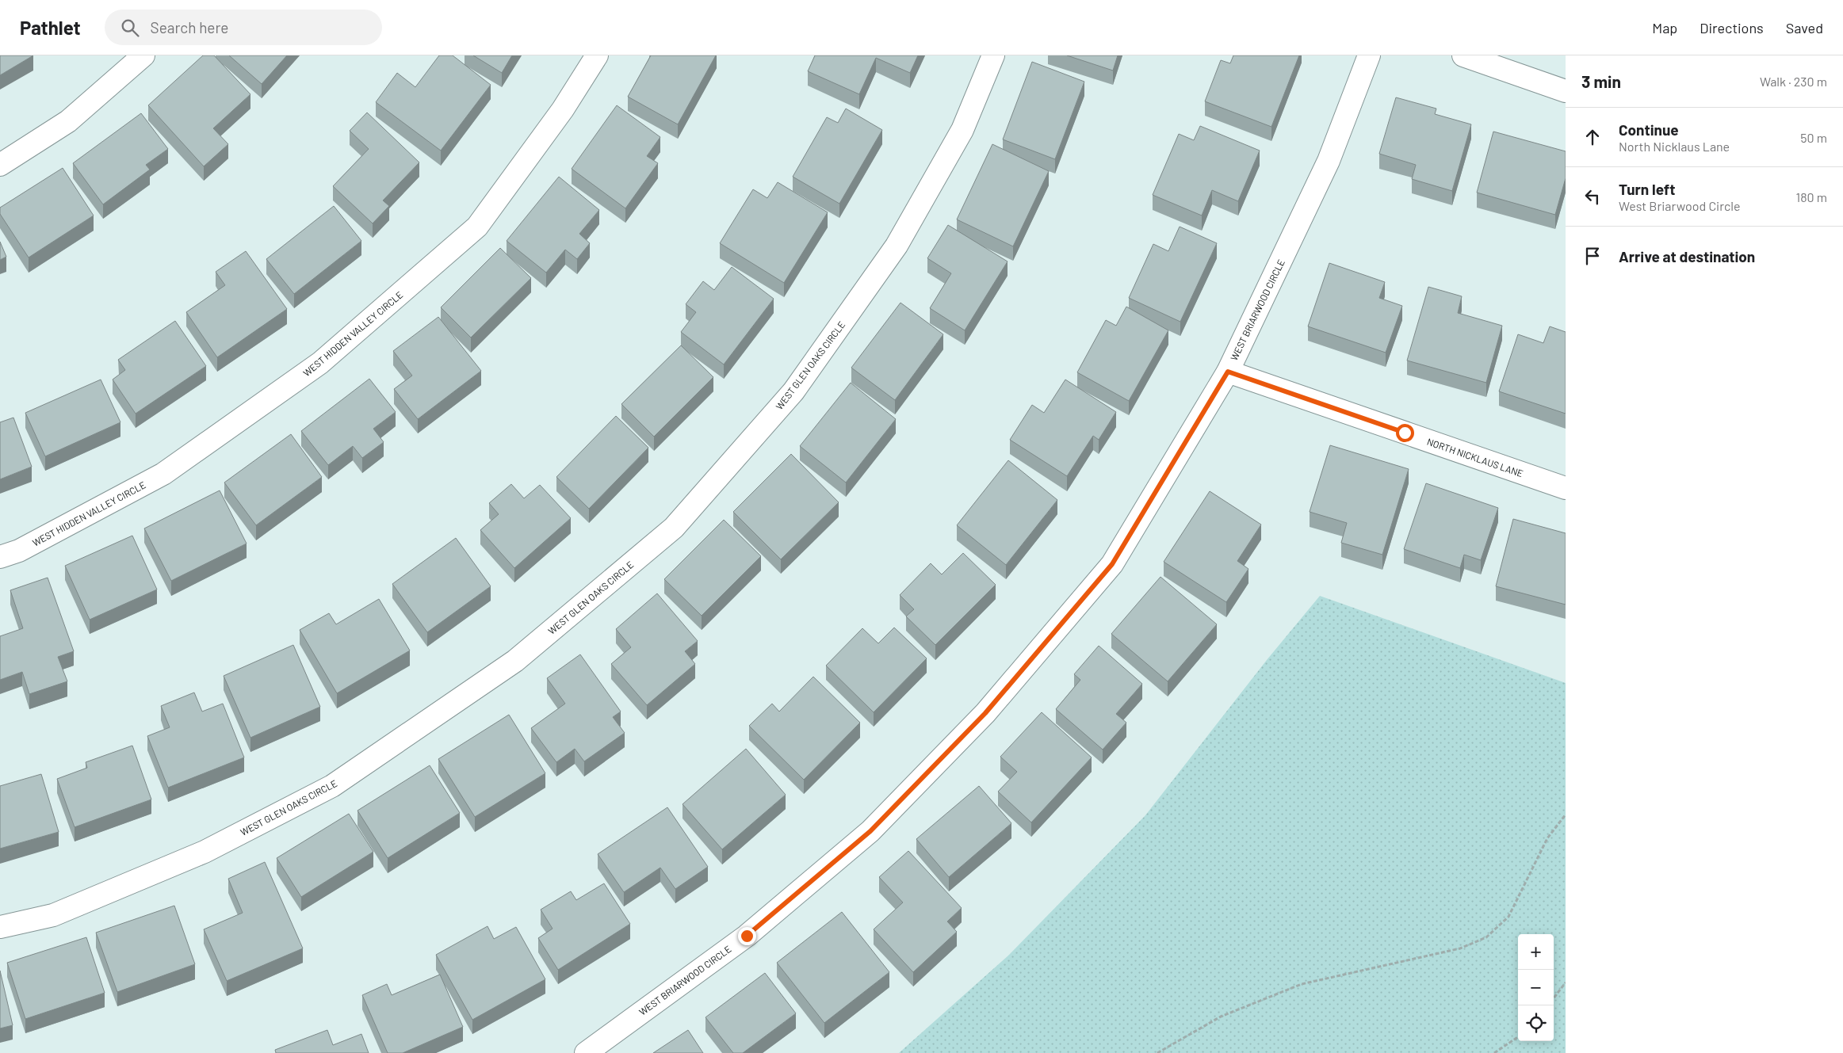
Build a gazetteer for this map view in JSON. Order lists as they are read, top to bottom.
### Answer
{
  "streets": {
    "street": [
      "WEST BRIARWOOD CIRCLE",
      "WEST HIDDEN VALLEY CIRCLE",
      "WEST GLEN OAKS CIRCLE",
      "NORTH NICKLAUS LANE"
    ]
  },
  "crossings": [
    ["WEST BRIARWOOD CIRCLE", "NORTH NICKLAUS LANE"]
  ],
  "page": {
    "header": "Pathlet",
    "search": "Search here",
    "nav": ["Map", "Directions", "Saved"],
    "heading": ["3 min", "Walk · 230 m"],
    "list": [
      ["Continue", "North Nicklaus Lane", "50 m"],
      ["Turn left", "West Briarwood Circle", "180 m"],
      "Arrive at destination"
    ],
    "map_buttons": ["+", "−"]
  }
}
